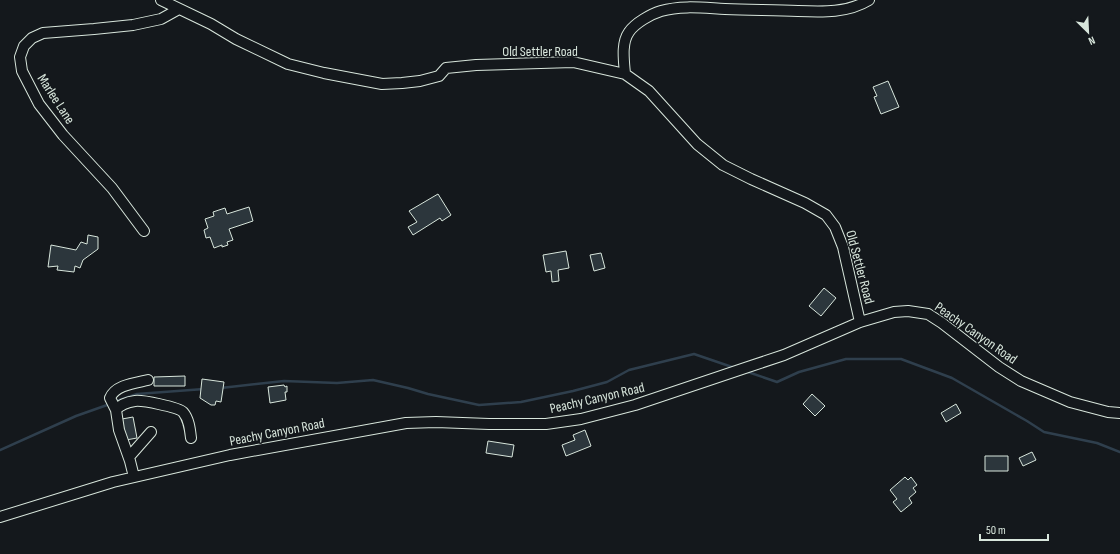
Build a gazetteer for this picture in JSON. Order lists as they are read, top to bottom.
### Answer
{
  "streets": {
    "street": ["Old Settler Road", "Marlee Lane", "Peachy Canyon Road"]
  },
  "crossings": [
    ["Old Settler Road", "Marlee Lane"],
    ["Old Settler Road", "Peachy Canyon Road"]
  ],
  "scale_bar": "50 m",
  "north": "bottom right"
}
